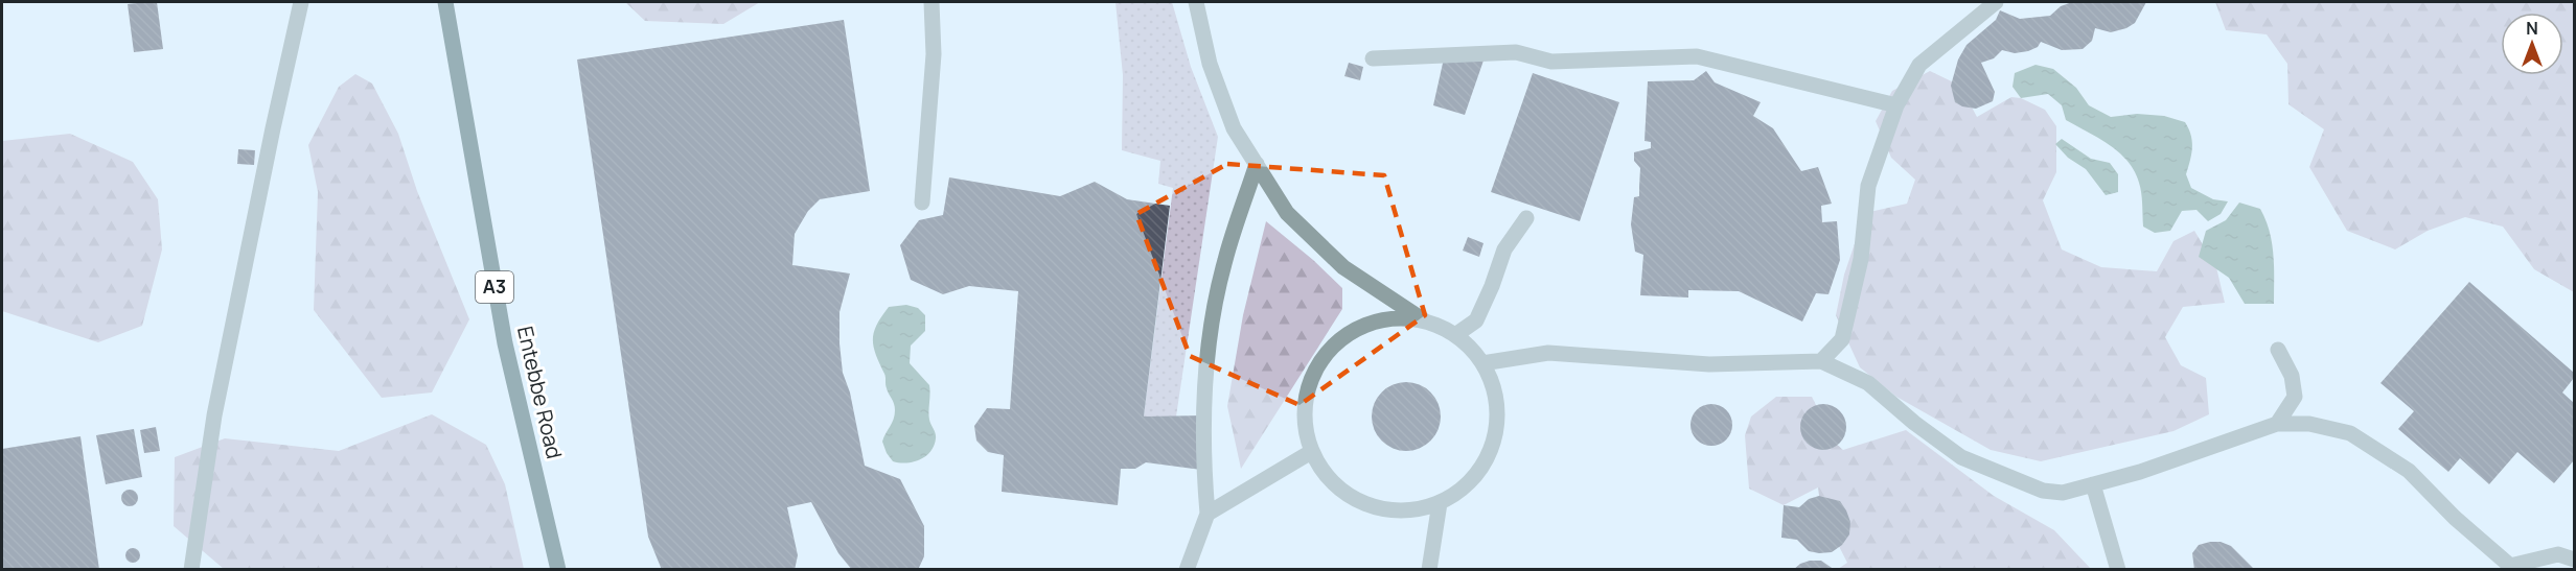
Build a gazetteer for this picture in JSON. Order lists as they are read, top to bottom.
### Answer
{
  "streets": {
    "main road": ["A3", "Entebbe Road"]
  },
  "north": "top"
}
